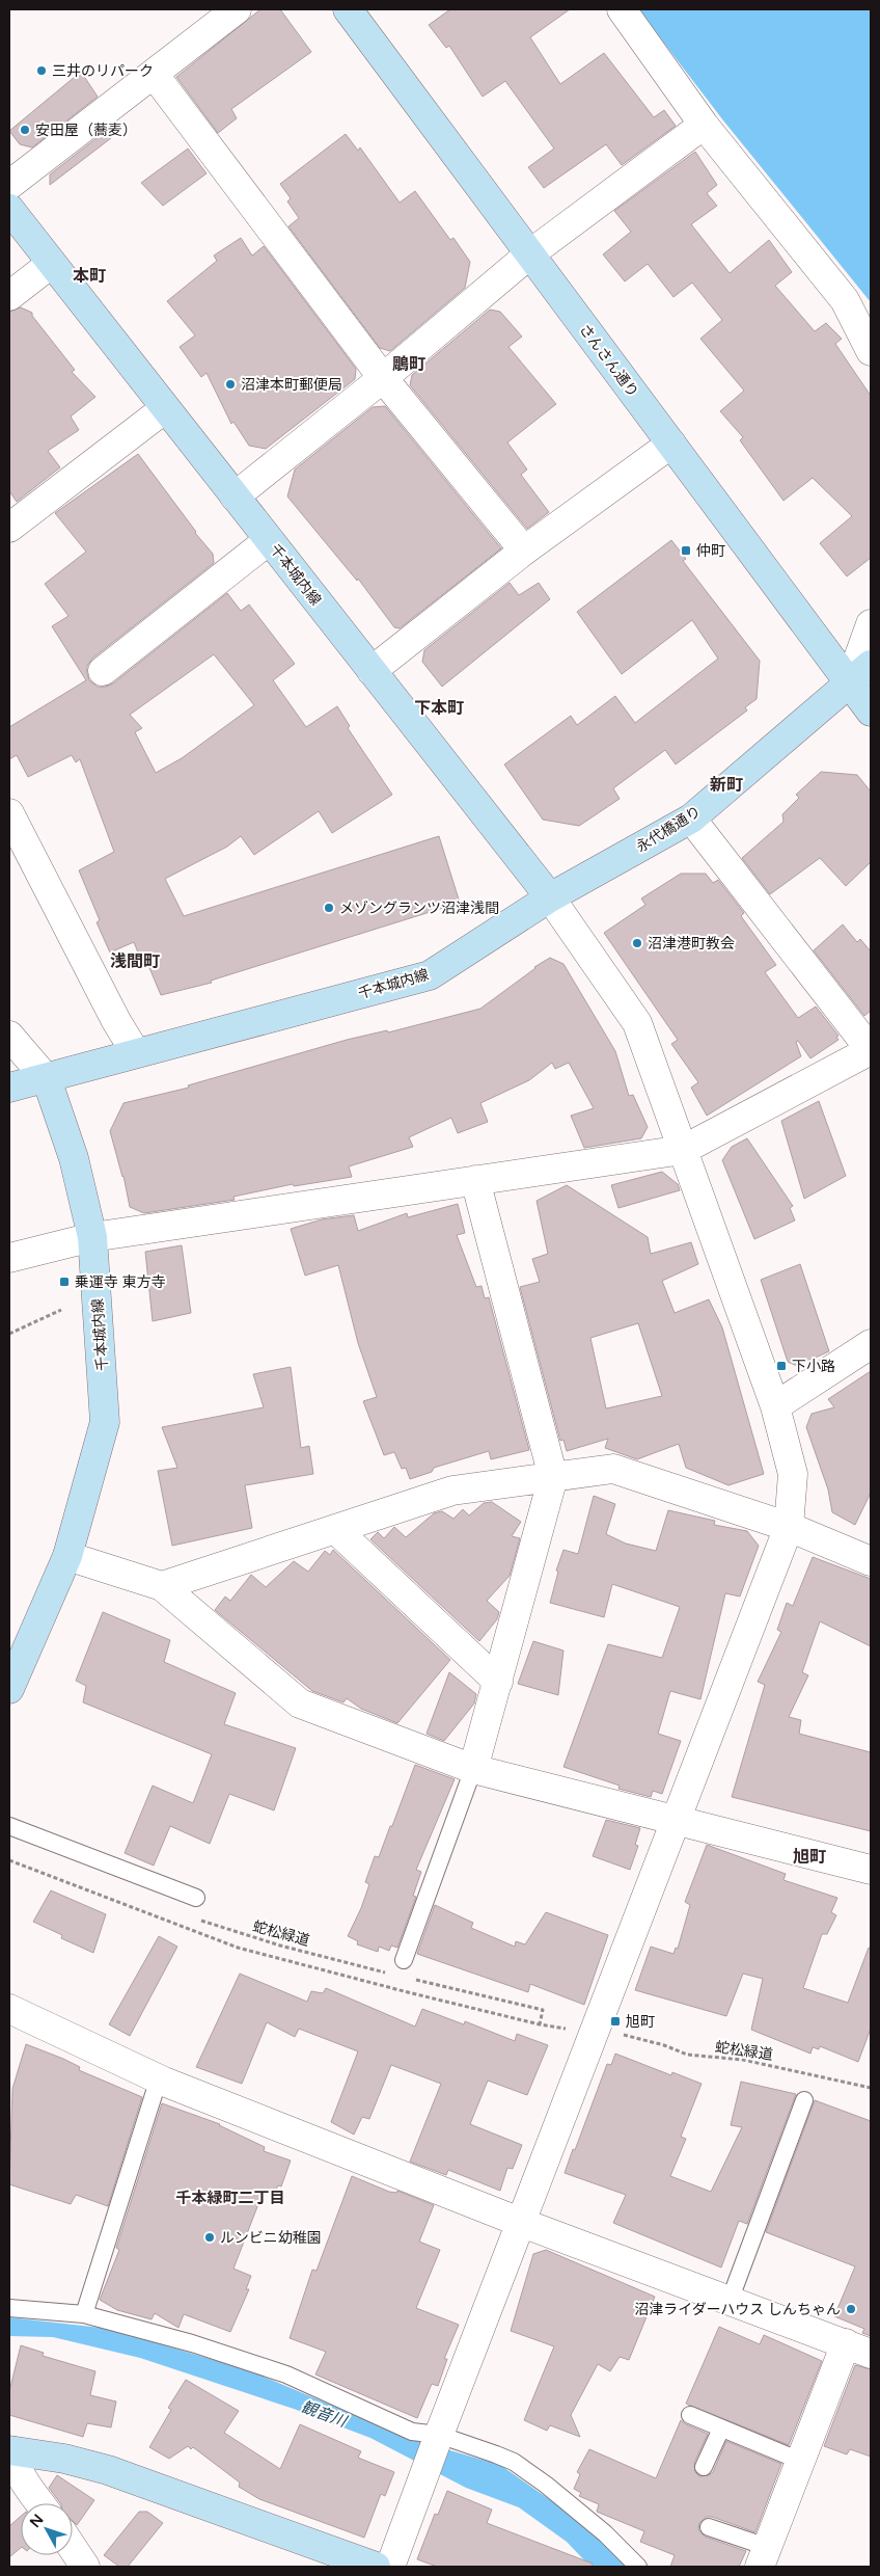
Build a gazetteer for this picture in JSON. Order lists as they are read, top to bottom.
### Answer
{
  "streets": {
    "main road": ["さんさん通り", "千本城内線", "永代橋通り"],
    "path": ["蛇松緑道"]
  },
  "crossings": [
    ["さんさん通り", "永代橋通り"],
    ["千本城内線", "永代橋通り"]
  ],
  "districts": [
    "本町",
    "鵰町",
    "下本町",
    "新町",
    "浅間町",
    "旭町",
    "千本緑町二丁目"
  ],
  "water": ["観音川"],
  "places": {
    "other": [
      "三井のリパーク",
      "安田屋（蕎麦）",
      "沼津本町郵便局",
      "メゾングランツ沼津浅間",
      "沼津港町教会",
      "ルンビニ幼稚園",
      "沼津ライダーハウス しんちゃん"
    ],
    "transit": [
      "仲町",
      "乗運寺 東方寺",
      "下小路",
      "旭町"
    ]
  },
  "north": "top left"
}
